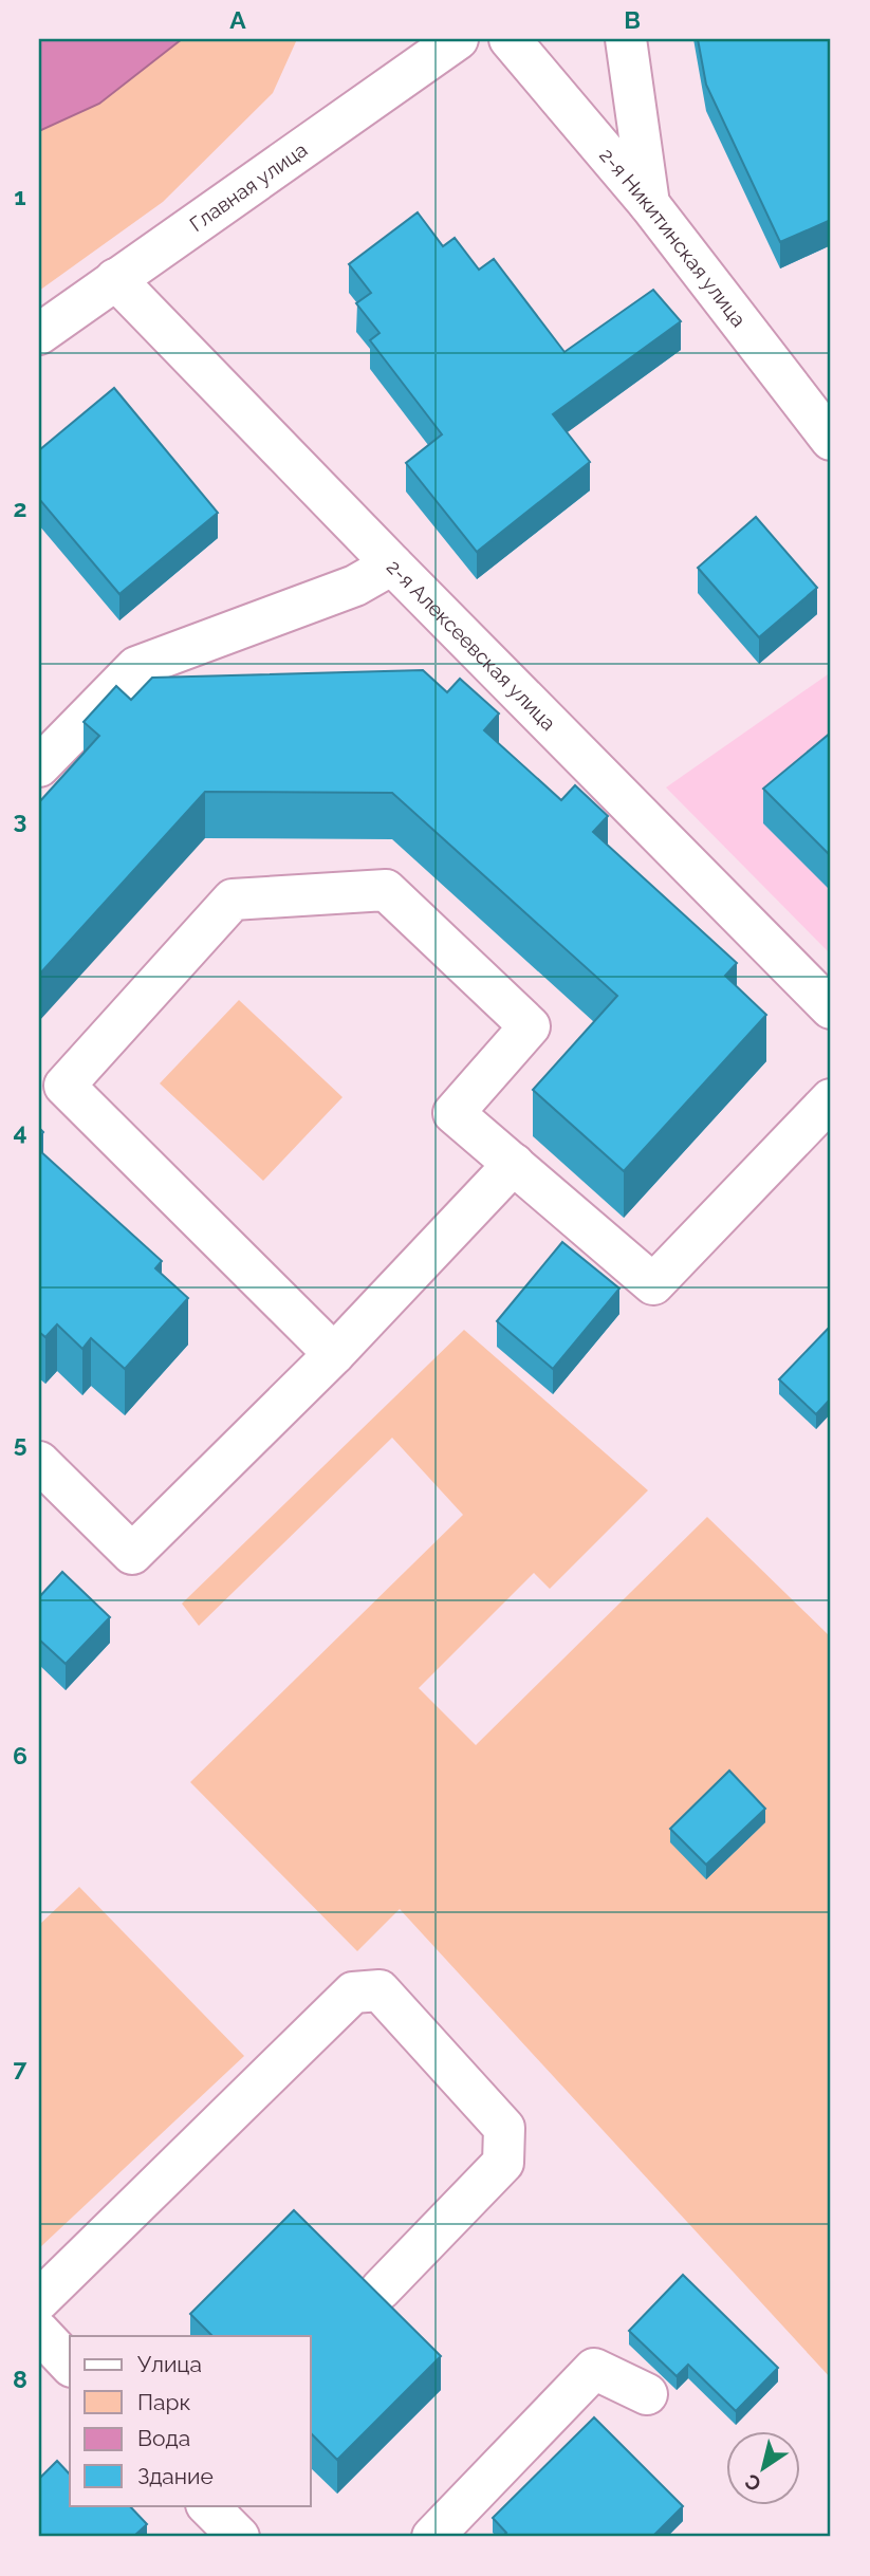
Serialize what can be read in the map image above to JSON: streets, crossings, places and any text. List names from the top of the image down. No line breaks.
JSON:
{"streets":{"street":["Главная улица","2-я Никитинская улица","2-я Алексеевская улица"]},"crossings":[["Главная улица","2-я Алексеевская улица"]],"legend":["Улица","Парк","Вода","Здание"],"north":"bottom left","grid":{"columns":["A","B"],"rows":["1","2","3","4","5","6","7","8"]}}
